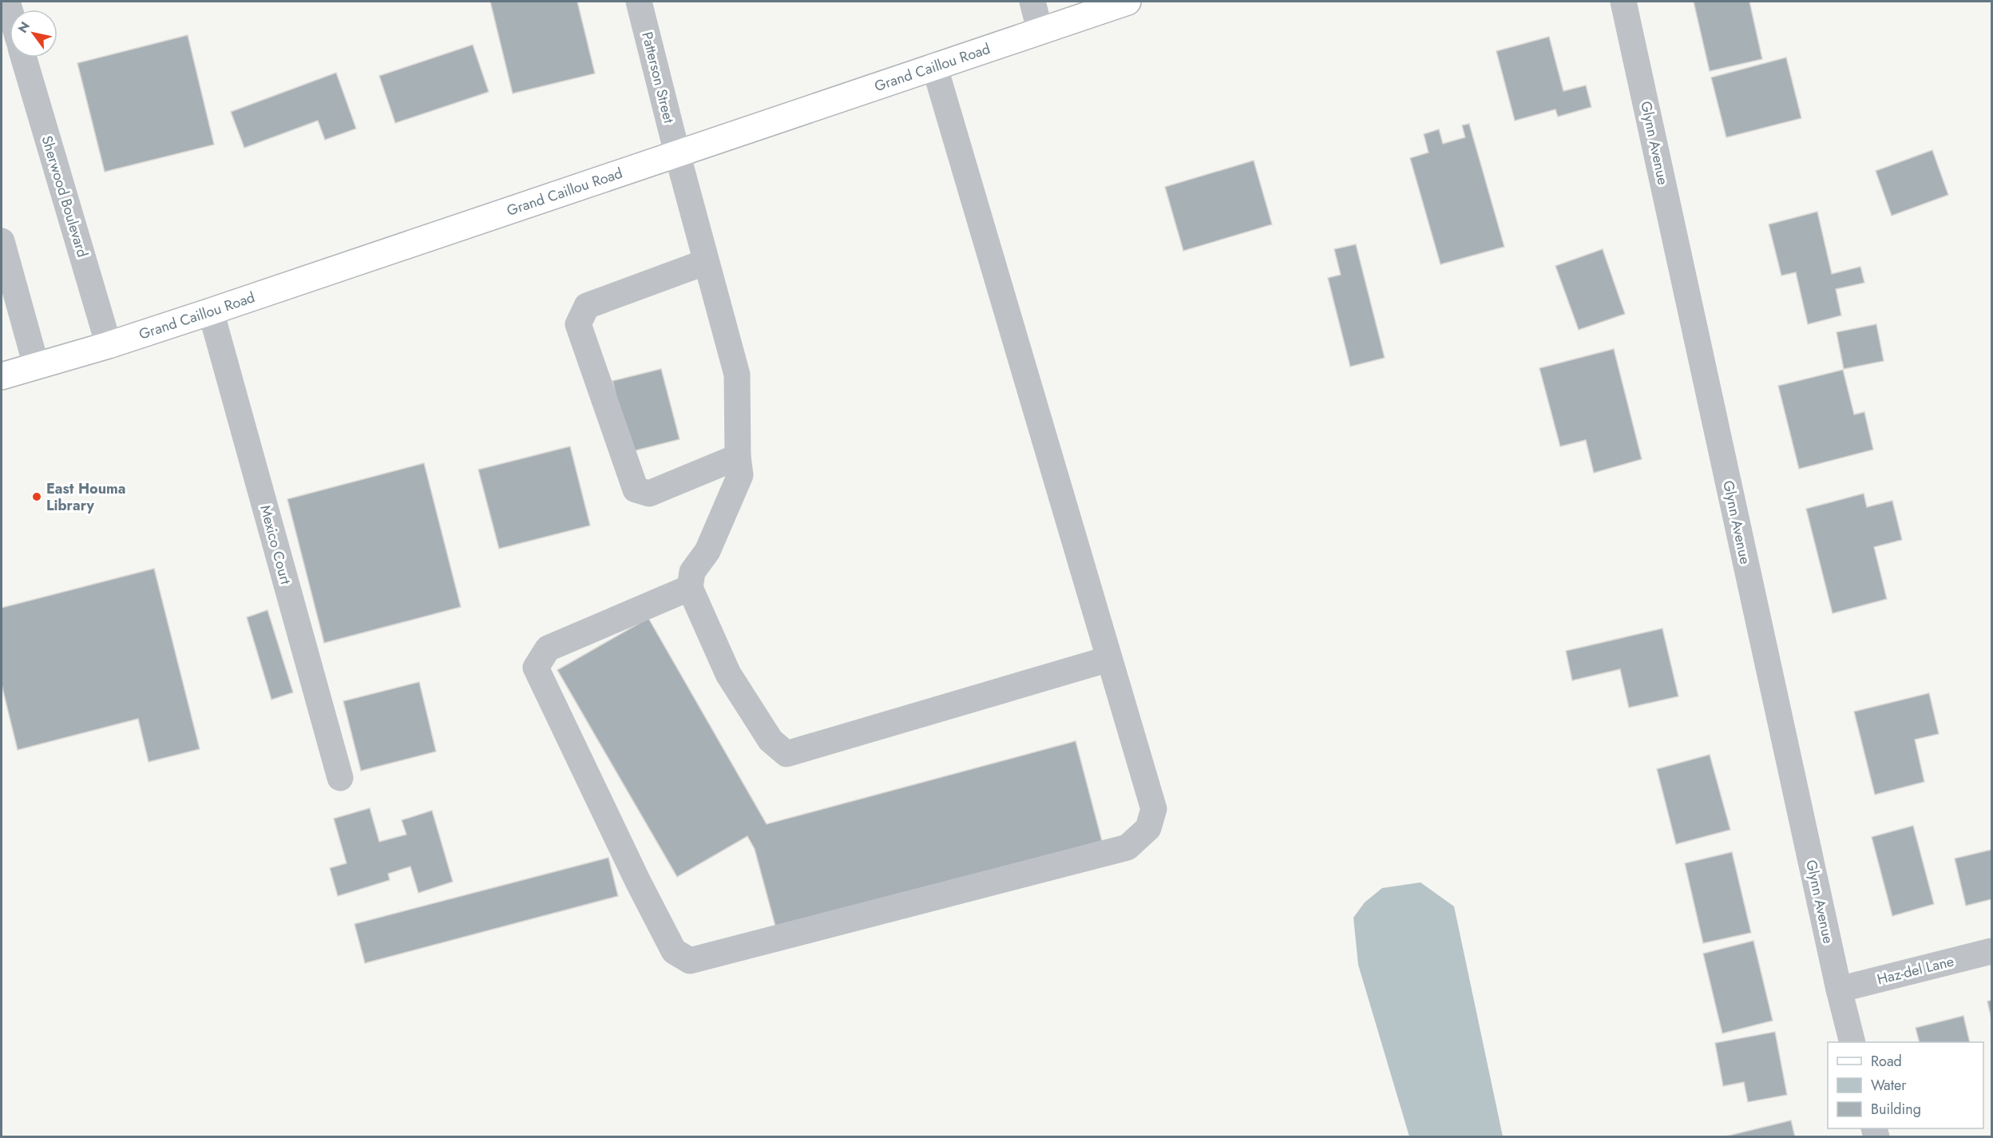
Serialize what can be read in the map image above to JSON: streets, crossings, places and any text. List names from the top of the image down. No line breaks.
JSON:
{"streets":{"main road":["Grand Caillou Road"],"street":["Patterson Street","Glynn Avenue","Sherwood Boulevard","Mexico Court","Haz-del Lane"]},"crossings":[["Grand Caillou Road","Patterson Street"],["Grand Caillou Road","Sherwood Boulevard"],["Grand Caillou Road","Mexico Court"],["Glynn Avenue","Haz-del Lane"]],"places":["East Houma Library"],"legend":["Road","Water","Building"],"north":"top left"}
